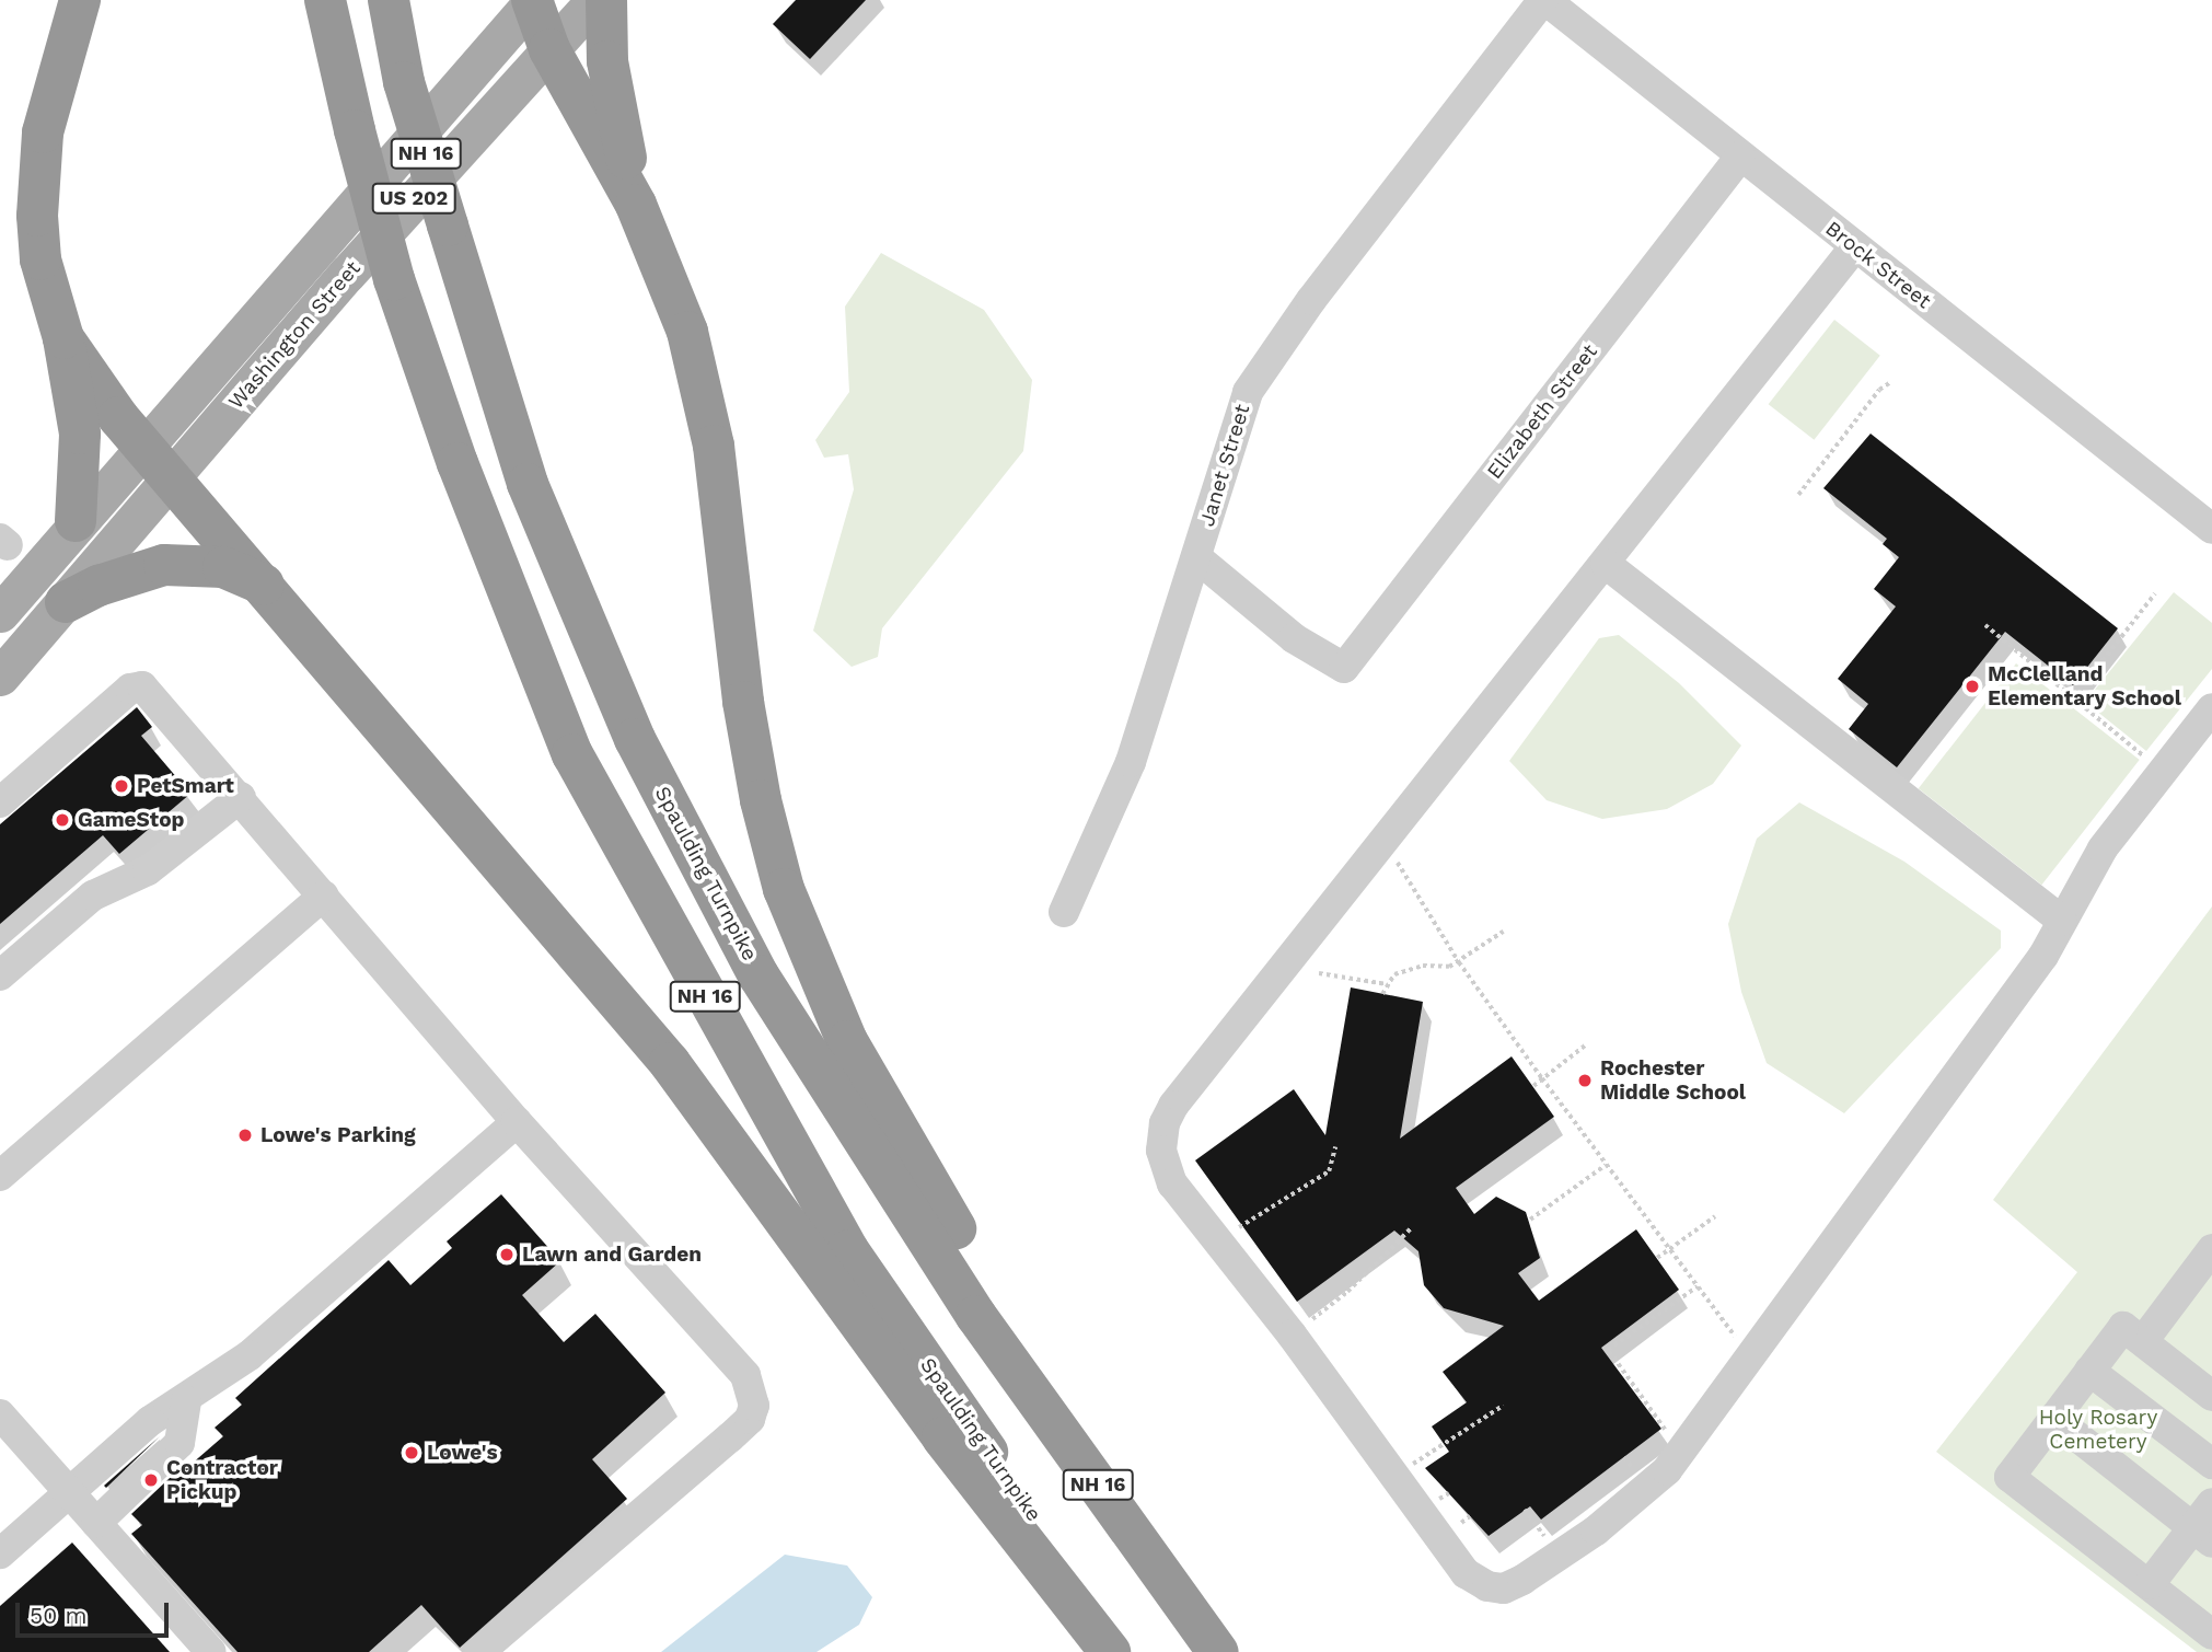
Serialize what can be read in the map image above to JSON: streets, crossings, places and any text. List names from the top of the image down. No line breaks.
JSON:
{"streets":{"highway":["NH 16","Spaulding Turnpike"],"main road":["US 202","Washington Street"],"street":["Brock Street","Elizabeth Street","Janet Street"]},"crossings":[["Brock Street","Elizabeth Street"],["Brock Street","Janet Street"],["Elizabeth Street","Janet Street"]],"parks":["Holy Rosary Cemetery"],"places":["McClelland Elementary School","PetSmart","GameStop","Rochester Middle School","Lowe's Parking","Lawn and Garden","Lowe's","Contractor Pickup"],"scale_bar":"50 m"}
